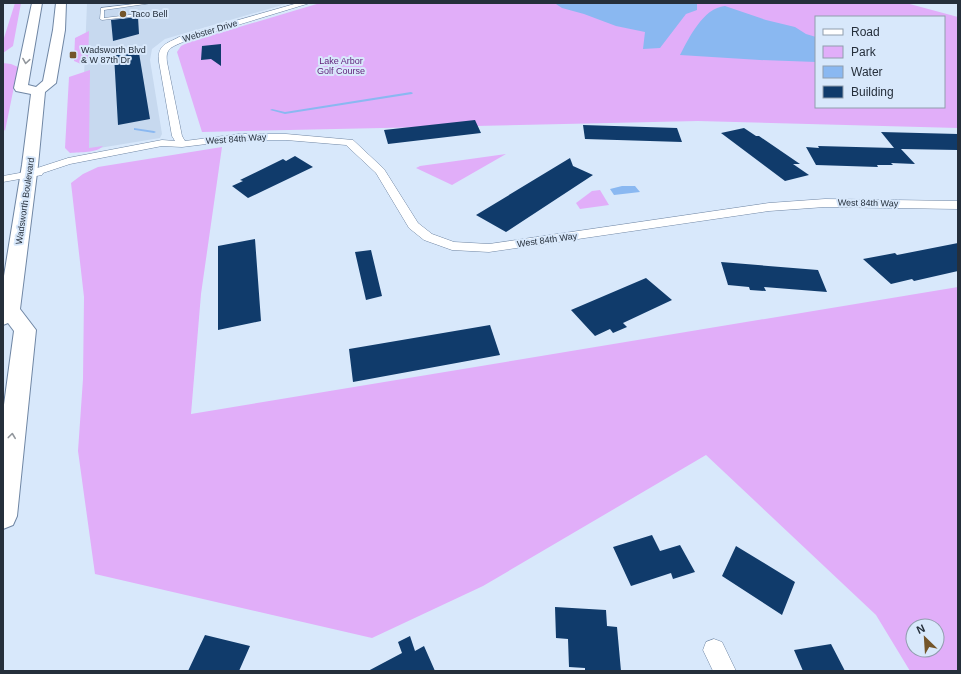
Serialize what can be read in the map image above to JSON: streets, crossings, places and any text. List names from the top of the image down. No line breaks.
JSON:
{"streets":{"main road":["Wadsworth Boulevard"],"street":["Webster Drive","West 84th Way"]},"crossings":[["Webster Drive","West 84th Way"],["West 84th Way","Wadsworth Boulevard"]],"one_way":["Wadsworth Boulevard"],"parks":["Lake Arbor Golf Course"],"places":{"other":["Taco Bell"],"transit":["Wadsworth Blvd & W 87th Dr"]},"legend":["Road","Park","Water","Building"],"north":"top left"}
